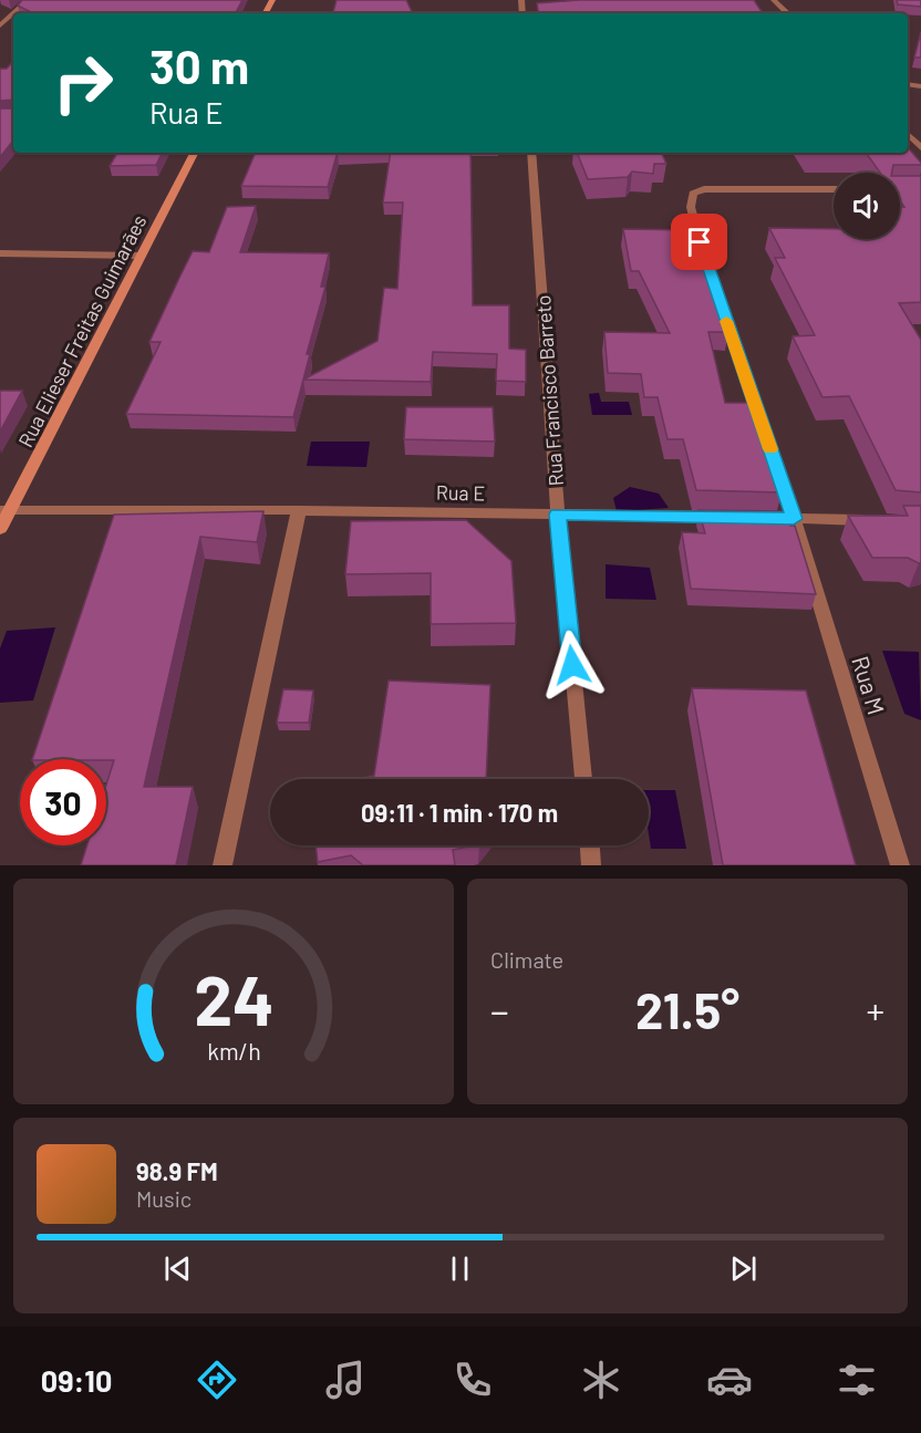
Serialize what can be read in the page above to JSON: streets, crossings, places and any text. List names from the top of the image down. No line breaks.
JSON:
{"streets":{"street":["Rua Elieser Freitas Guimarães","Rua Francisco Barreto","Rua E","Rua M"]},"crossings":[["Rua Elieser Freitas Guimarães","Rua E"],["Rua Francisco Barreto","Rua E"]],"page":{"turn":["30 m","Rua E"],"limit":"30","trip":"09:11 · 1 min · 170 m","tile":"Climate","heat":["−","21.5°","+"],"song":["98.9 FM","Music"],"tabs":"09:10","gauge":["24","km/h"]}}
